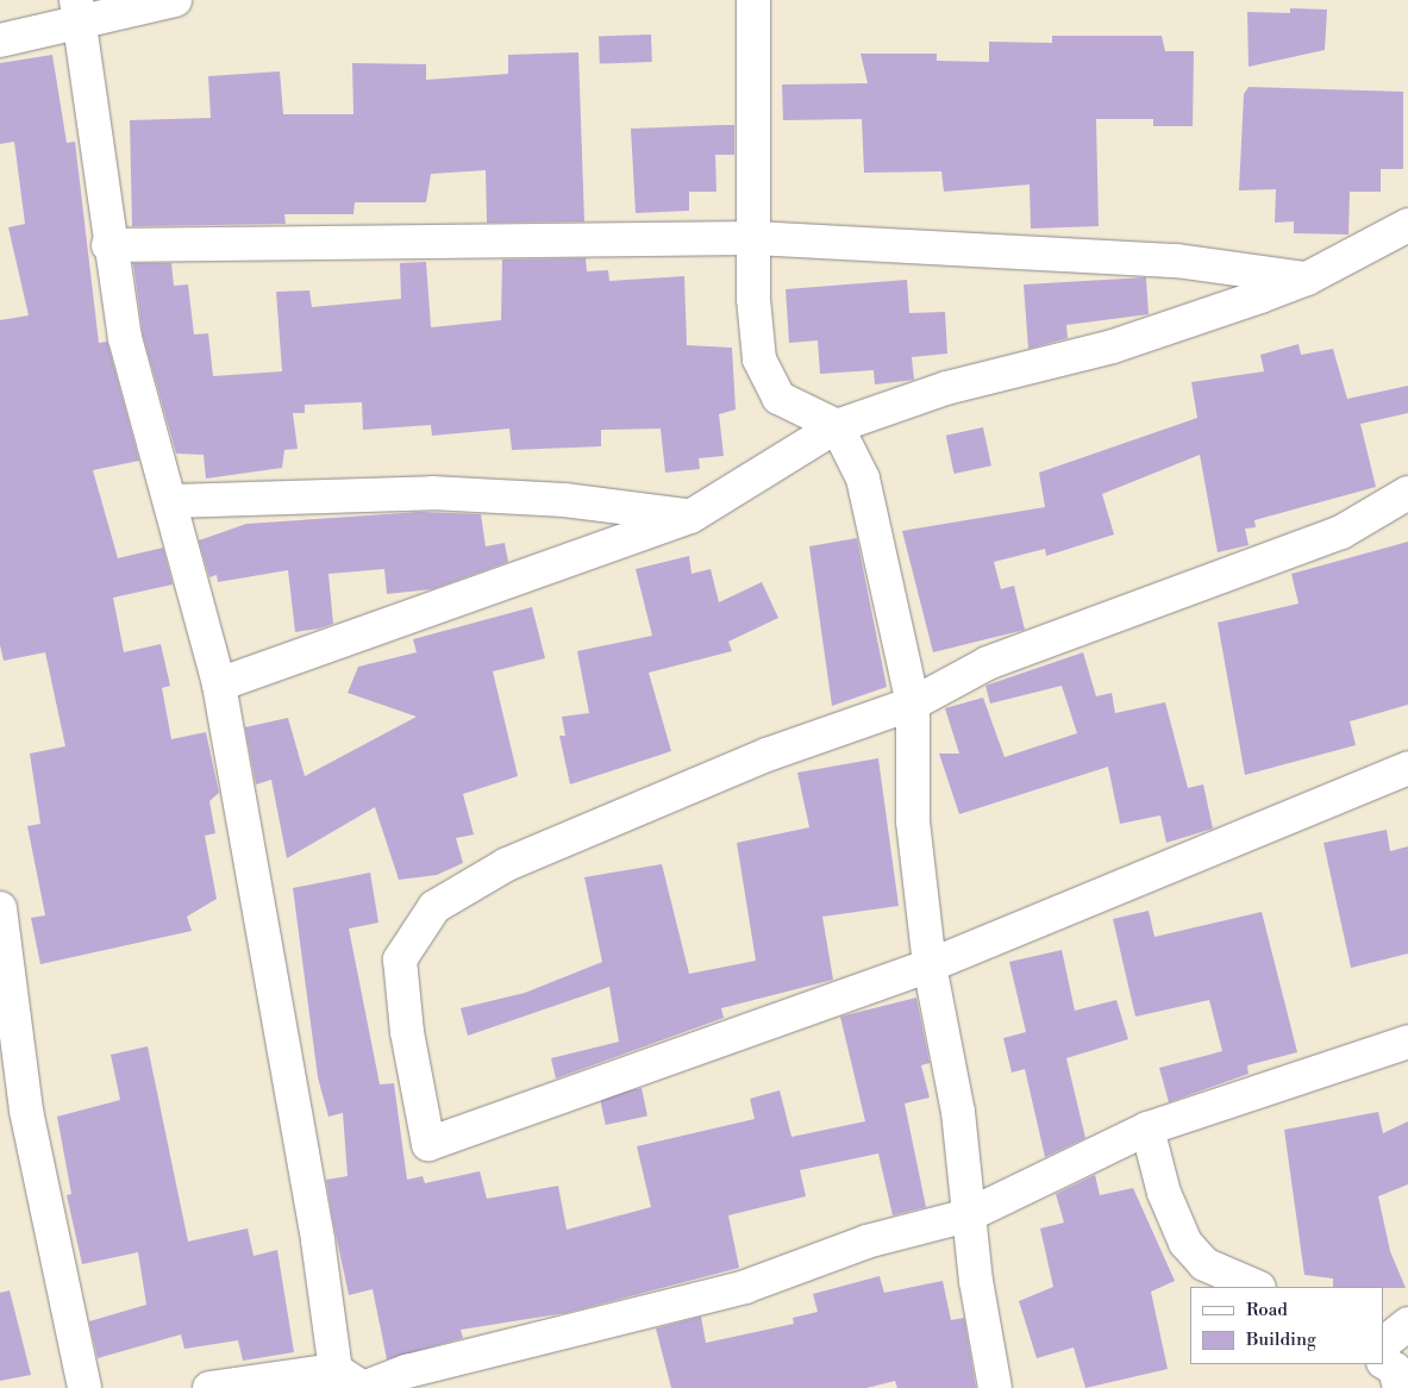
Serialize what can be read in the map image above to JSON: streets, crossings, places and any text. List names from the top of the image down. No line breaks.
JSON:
{"legend":["Road","Building"]}
